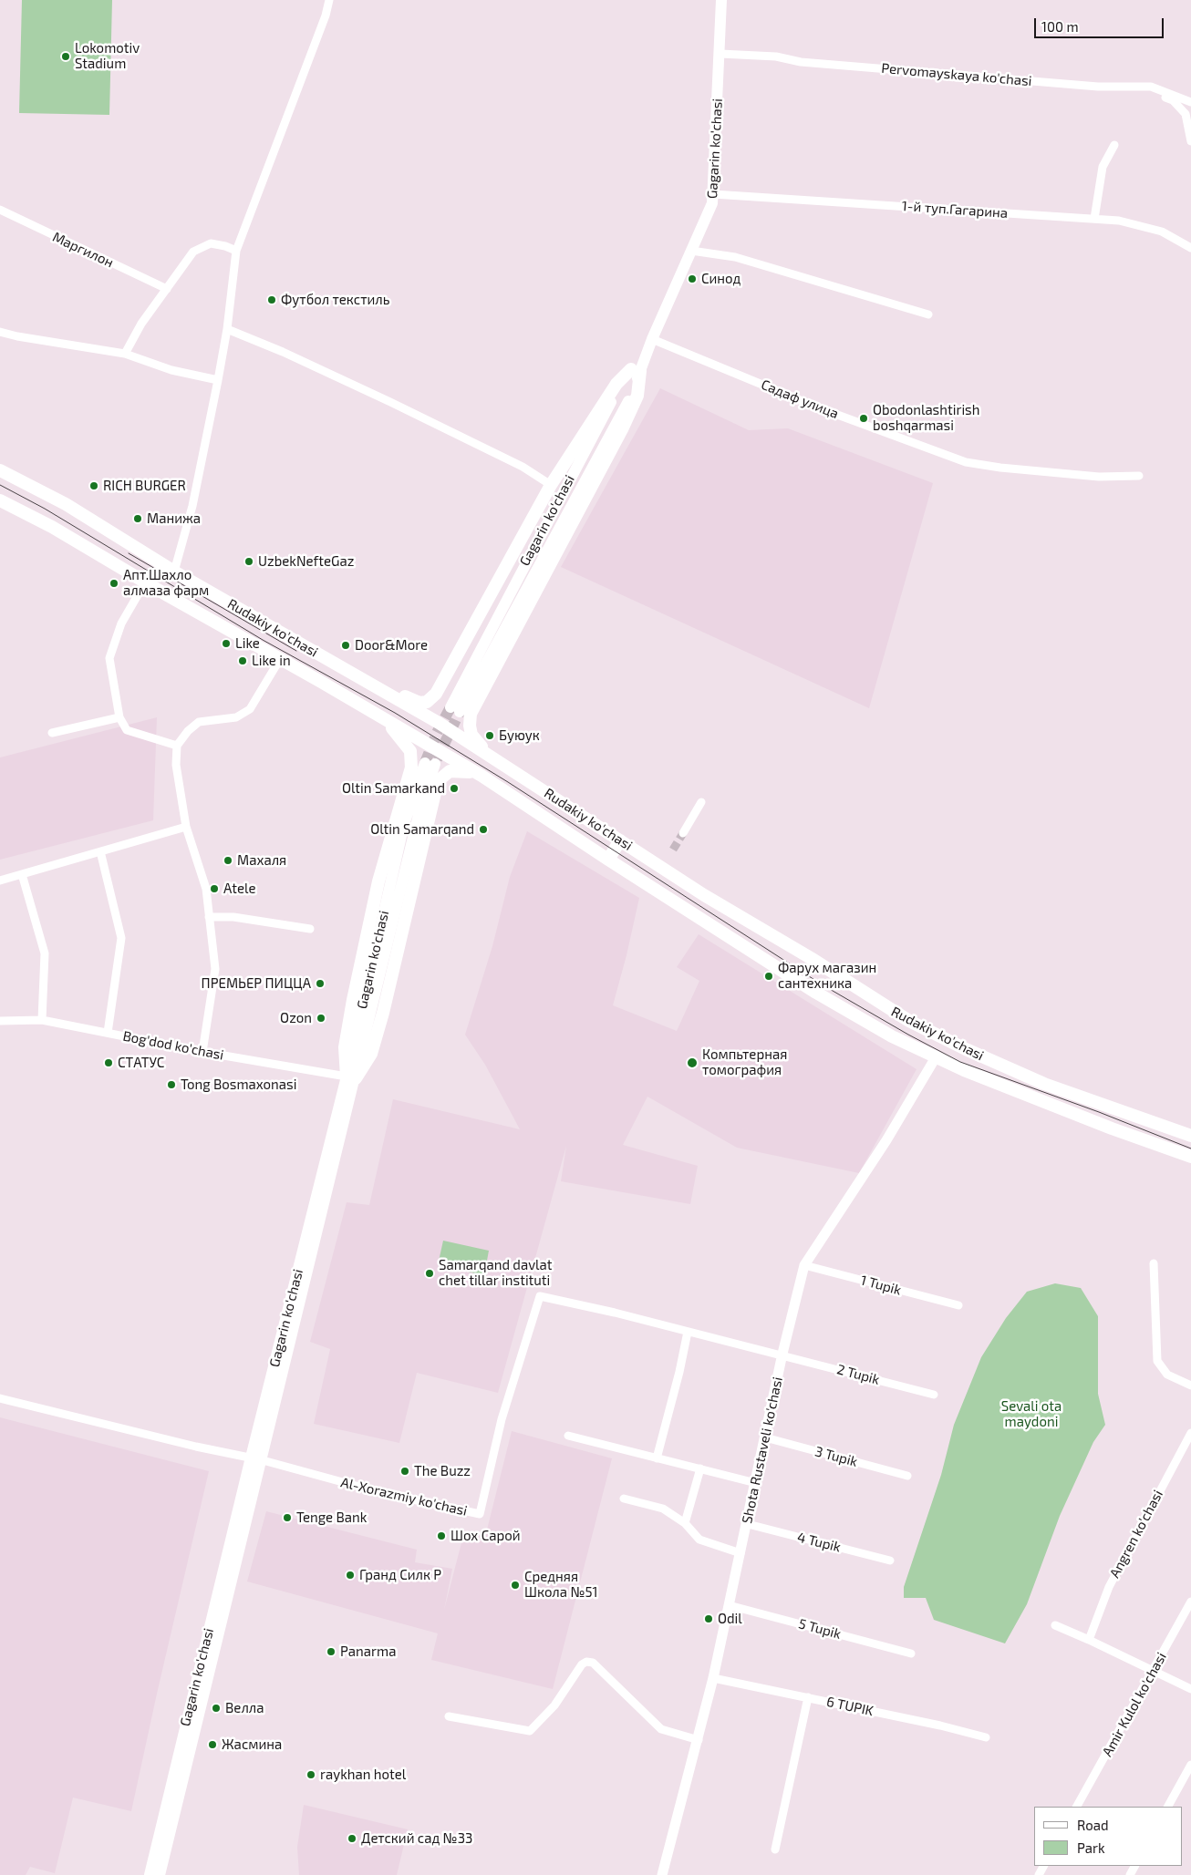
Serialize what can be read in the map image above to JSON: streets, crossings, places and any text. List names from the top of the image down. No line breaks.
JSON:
{"streets":{"main road":["Gagarin ko'chasi","Rudakiy ko'chasi"],"street":["Pervomayskaya ko'chasi","1-й туп.Гагарина","Маргилон","Садаф улица","Bog'dod ko'chasi","1 Tupik","2 Tupik","Shota Rustaveli ko'chasi","3 Tupik","Al-Xorazmiy ko'chasi","Angren ko'chasi","4 Tupik","5 Tupik","Amir Kulol ko'chasi","6 TUPIK"]},"crossings":[["Pervomayskaya ko'chasi","Gagarin ko'chasi"],["Gagarin ko'chasi","1-й туп.Гагарина"],["Gagarin ko'chasi","Садаф улица"],["Gagarin ko'chasi","Bog'dod ko'chasi"],["Gagarin ko'chasi","Al-Xorazmiy ko'chasi"],["Rudakiy ko'chasi","Shota Rustaveli ko'chasi"],["1 Tupik","Shota Rustaveli ko'chasi"],["2 Tupik","Shota Rustaveli ko'chasi"],["2 Tupik","Al-Xorazmiy ko'chasi"],["Shota Rustaveli ko'chasi","3 Tupik"],["Shota Rustaveli ko'chasi","Al-Xorazmiy ko'chasi"],["Shota Rustaveli ko'chasi","4 Tupik"],["Shota Rustaveli ko'chasi","5 Tupik"],["Shota Rustaveli ko'chasi","6 TUPIK"]],"parks":["Sevali ota maydoni"],"places":["Lokomotiv Stadium","Синод","Футбол текстиль","Obodonlashtirish boshqarmasi","RICH BURGER","Манижа","UzbekNefteGaz","Апт.Шахло алмаза фарм","Like","Door&More","Like in","Буюук","Oltin Samarkand","Oltin Samarqand","Махаля","Atele","Фарух магазин сантехника","ПРЕМЬЕР ПИЦЦА","Ozon","СТАТУС","Компьтерная томография","Tong Bosmaxonasi","Samarqand davlat chet tillar instituti","The Buzz","Tenge Bank","Шох Сарой","Гранд Силк Р","Средняя Школа №51","Оdil","Panarma","Велла","Жасмина","raykhan hotel","Детский сад №33"],"legend":["Road","Park"],"scale_bar":"100 m"}
